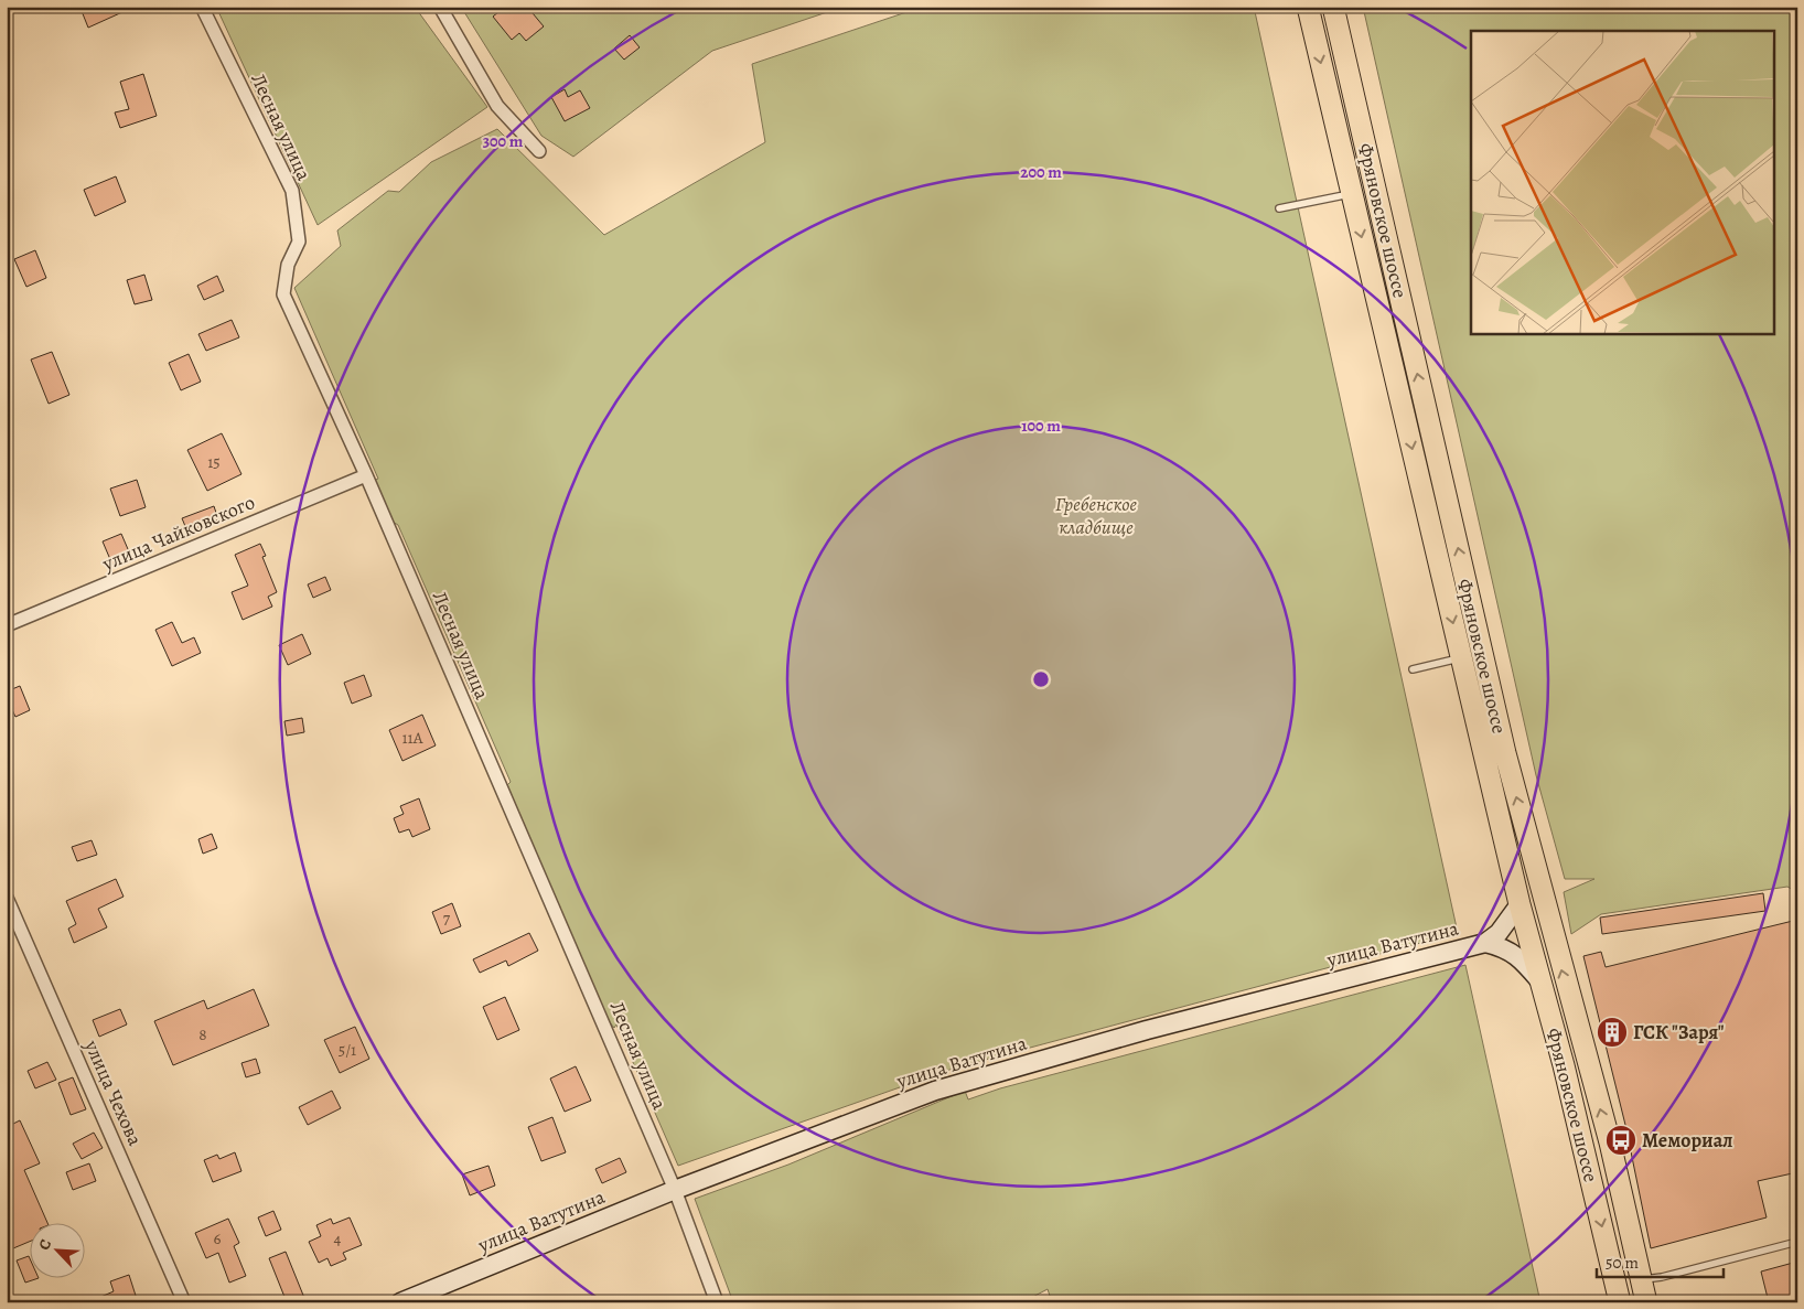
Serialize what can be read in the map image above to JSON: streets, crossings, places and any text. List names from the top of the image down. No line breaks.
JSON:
{"streets":{"main road":["Фряновское шоссе"],"street":["Лесная улица","улица Чайковского","улица Ватутина","улица Чехова"]},"crossings":[["Лесная улица","улица Чайковского"],["Лесная улица","улица Ватутина"],["Фряновское шоссе","улица Ватутина"]],"parks":["Гребенское кладбище"],"places":{"building":["ГСК \"Заря\""],"bus stop":["Мемориал"]},"house_numbers":["15","11А","7","8","5/1","6","4"],"scale_bar":"50 m","north":"top left","rings":["300 m","200 m","100 m"]}
